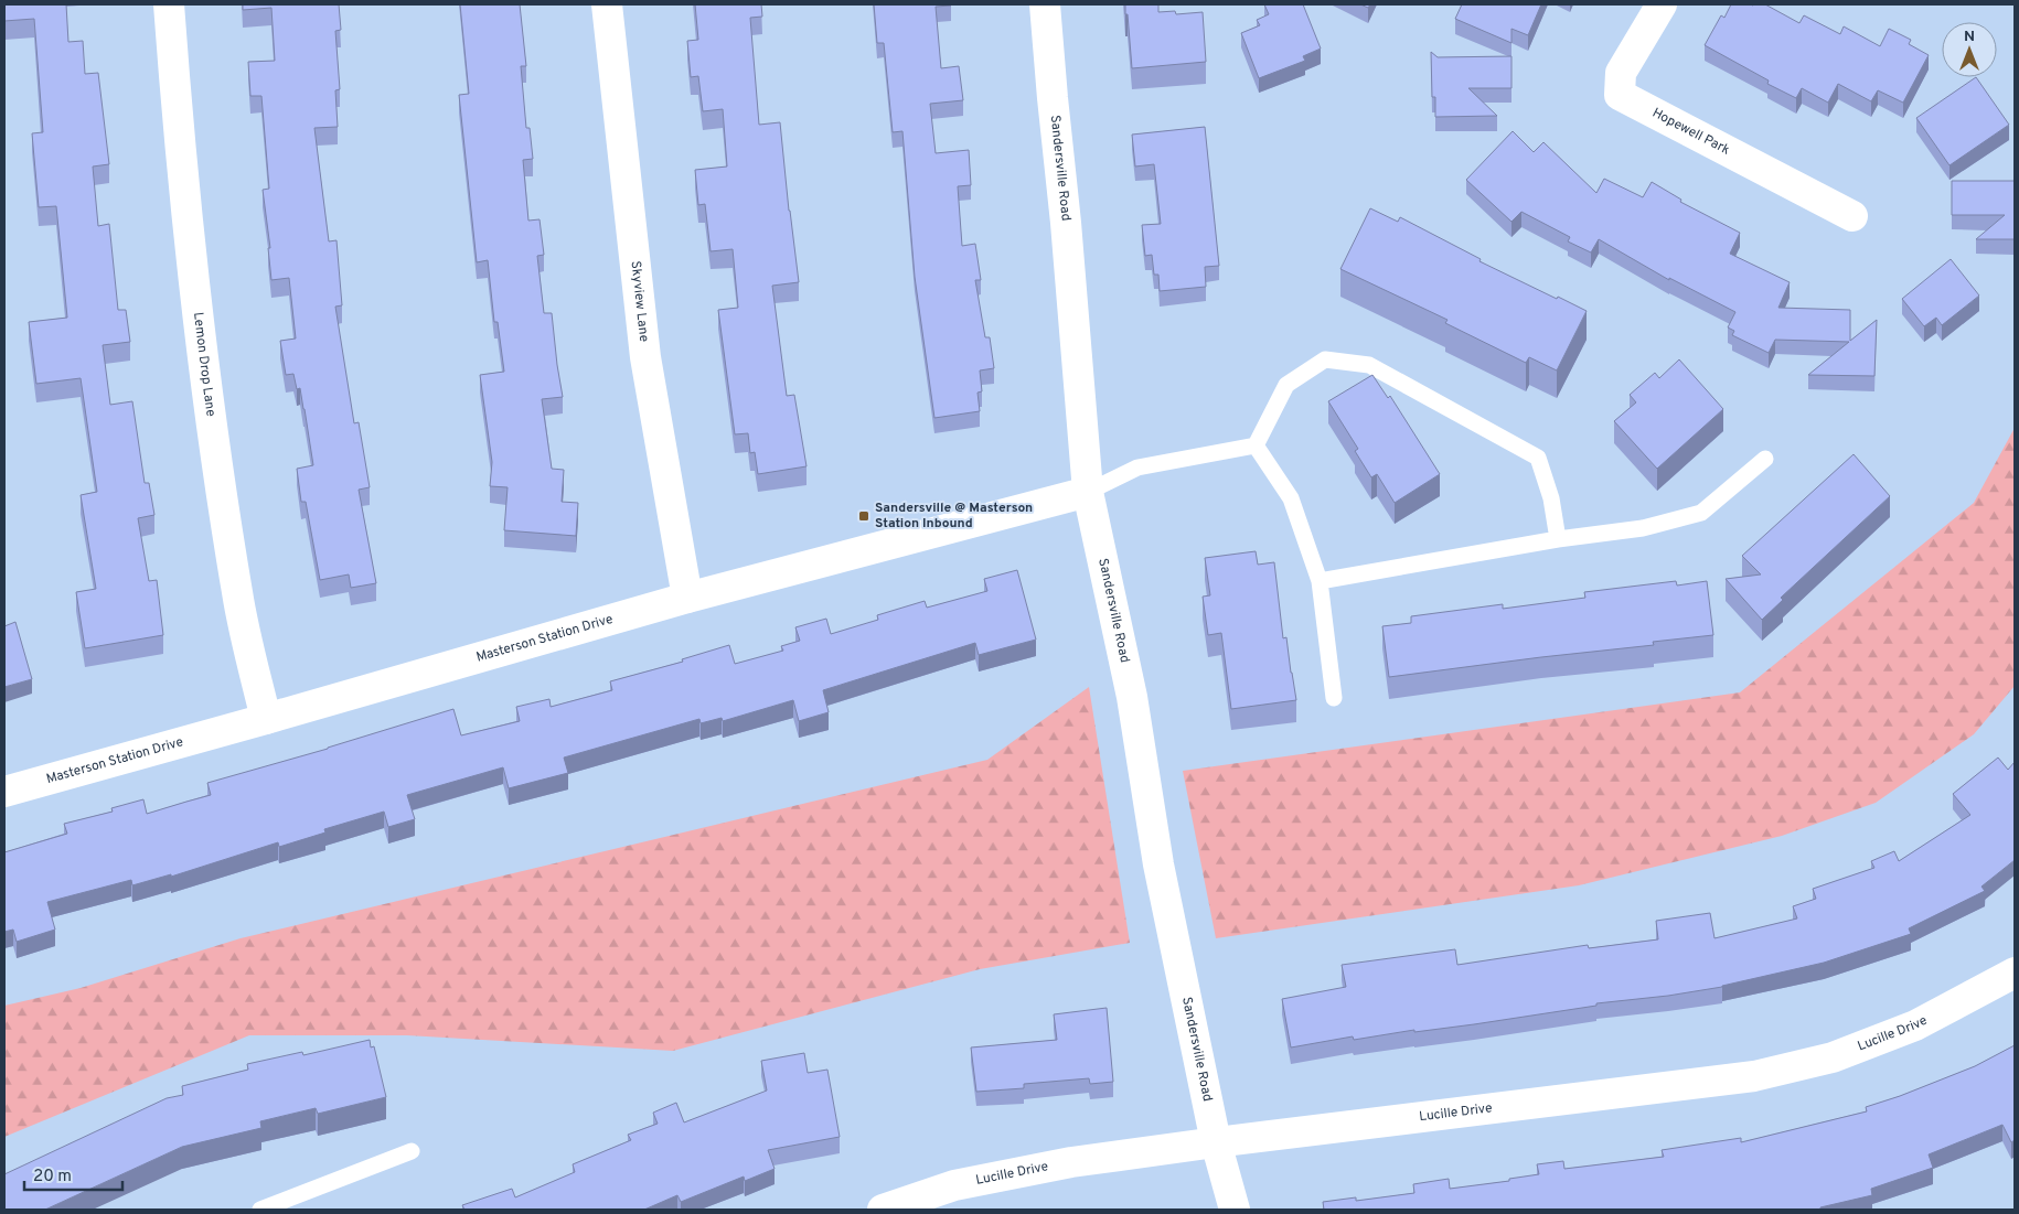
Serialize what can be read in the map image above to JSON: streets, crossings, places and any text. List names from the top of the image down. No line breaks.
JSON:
{"streets":{"street":["Hopewell Park","Sandersville Road","Skyview Lane","Lemon Drop Lane","Masterson Station Drive","Lucille Drive"]},"crossings":[["Sandersville Road","Masterson Station Drive"],["Sandersville Road","Lucille Drive"],["Skyview Lane","Masterson Station Drive"],["Lemon Drop Lane","Masterson Station Drive"]],"places":{"transit":["Sandersville @ Masterson Station Inbound"]},"scale_bar":"20 m","north":"top"}
